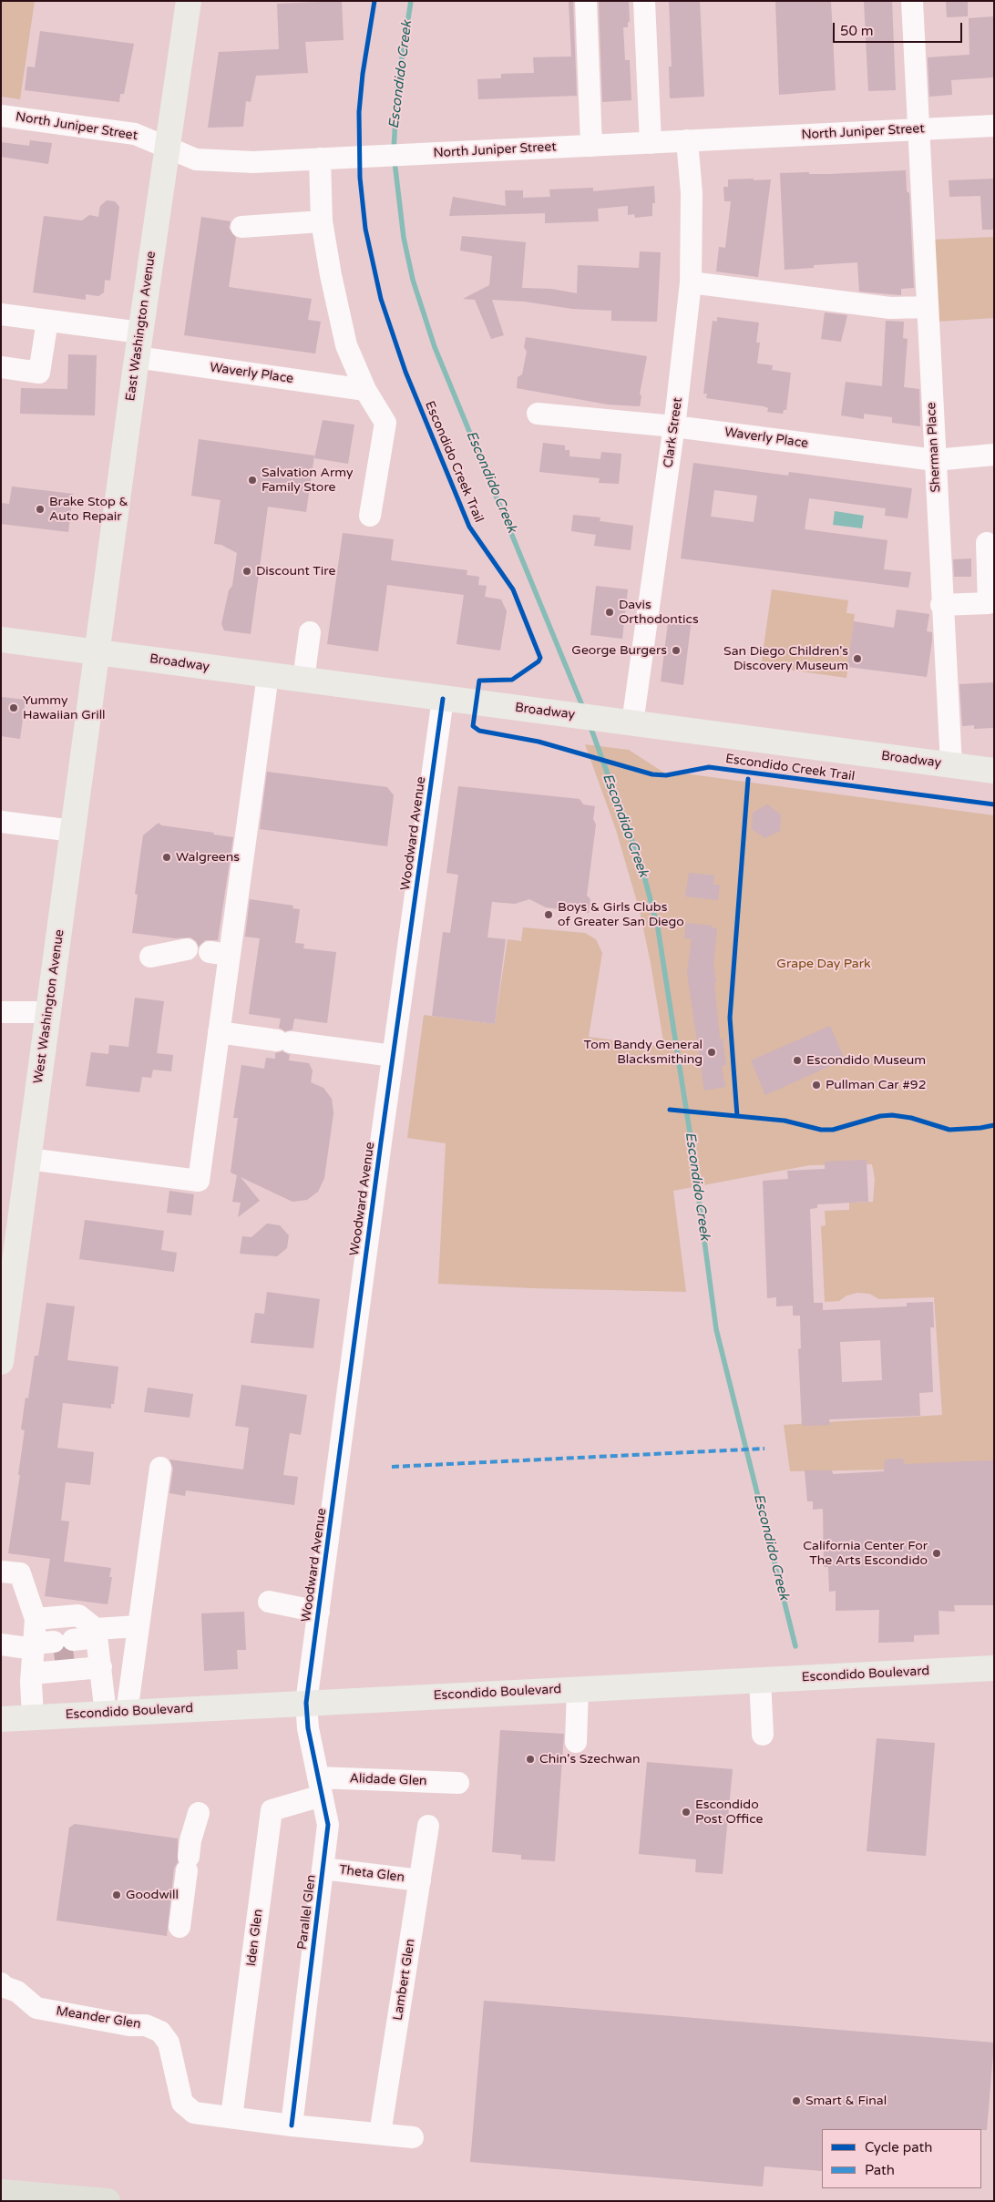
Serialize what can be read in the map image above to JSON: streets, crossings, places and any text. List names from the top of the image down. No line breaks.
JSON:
{"streets":{"main road":["East Washington Avenue","Broadway","West Washington Avenue","Escondido Boulevard"],"street":["North Juniper Street","Waverly Place","Clark Street","Sherman Place","Woodward Avenue","Alidade Glen","Theta Glen","Parallel Glen","Iden Glen","Lambert Glen","Meander Glen"],"cycle path":["Escondido Creek Trail"]},"crossings":[["North Juniper Street","East Washington Avenue"],["North Juniper Street","Clark Street"],["North Juniper Street","Sherman Place"],["East Washington Avenue","Waverly Place"],["East Washington Avenue","Broadway"],["East Washington Avenue","West Washington Avenue"],["Waverly Place","Clark Street"],["Waverly Place","Sherman Place"],["Clark Street","Broadway"],["Sherman Place","Broadway"],["Broadway","Woodward Avenue"],["Broadway","West Washington Avenue"],["Woodward Avenue","Escondido Boulevard"],["Woodward Avenue","Parallel Glen"],["Escondido Boulevard","Parallel Glen"],["Alidade Glen","Parallel Glen"],["Alidade Glen","Iden Glen"],["Theta Glen","Parallel Glen"],["Theta Glen","Lambert Glen"],["Parallel Glen","Iden Glen"],["Parallel Glen","Meander Glen"],["Iden Glen","Meander Glen"],["Lambert Glen","Meander Glen"]],"water":["Escondido Creek"],"parks":["Grape Day Park"],"places":["Salvation Army Family Store","Brake Stop & Auto Repair","Discount Tire","Davis Orthodontics","George Burgers","San Diego Children's Discovery Museum","Yummy Hawaiian Grill","Walgreens","Boys & Girls Clubs of Greater San Diego","Tom Bandy General Blacksmithing","Escondido Museum","Pullman Car #92","California Center For The Arts Escondido","Chin's Szechwan","Escondido Post Office","Goodwill","Smart & Final"],"legend":["Cycle path","Path"],"scale_bar":"50 m"}
